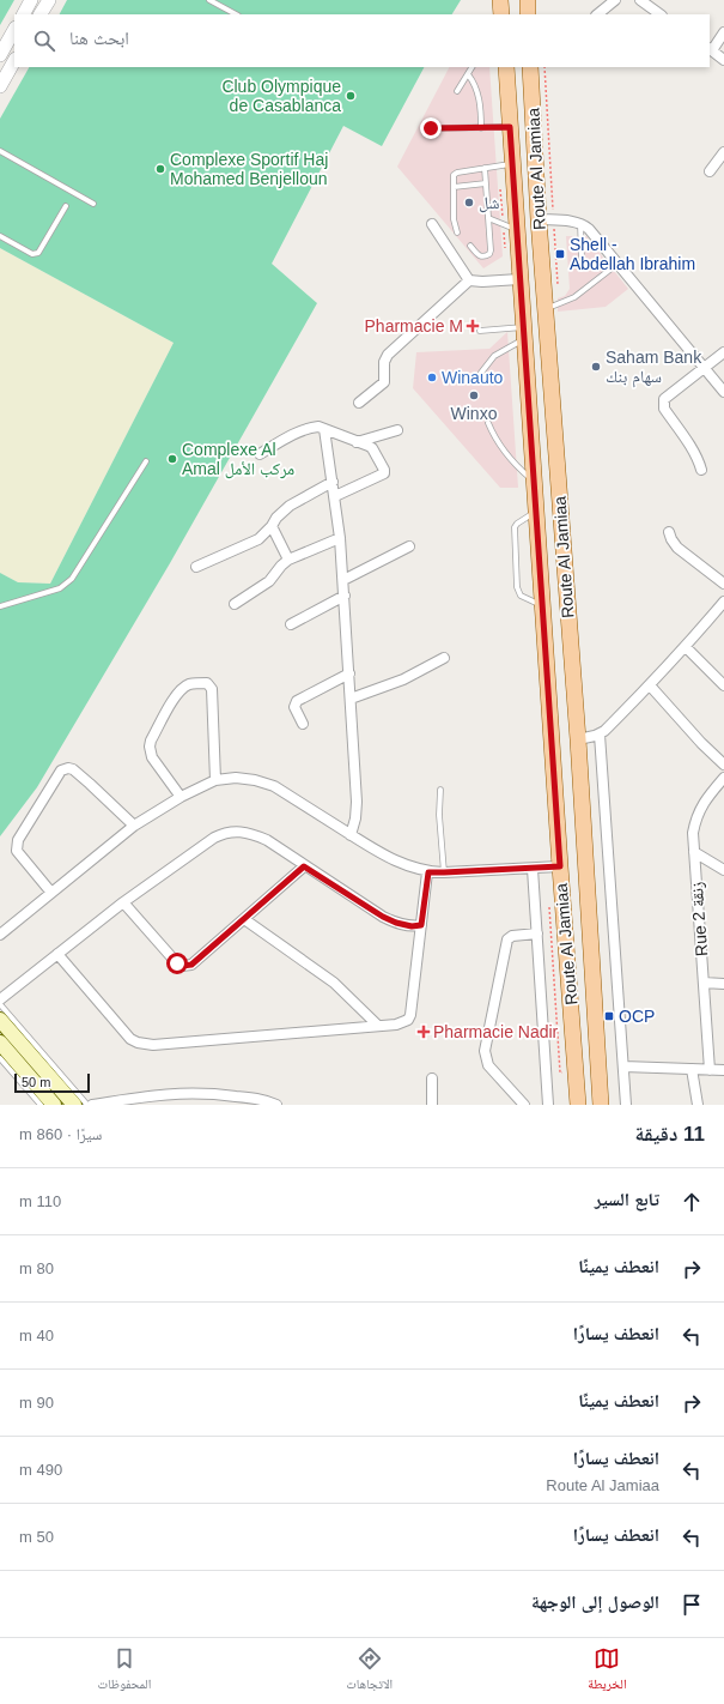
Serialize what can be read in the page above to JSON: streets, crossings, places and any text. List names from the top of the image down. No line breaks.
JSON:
{"streets":{"main road":["Route Al Jamiaa"],"street":["Rue 2 زنقة"]},"places":{"other":["Club Olympique de Casablanca","Complexe Sportif Haj Mohamed Benjelloun","شل","Saham Bank سهام بنك","Winauto","Winxo","Complexe Al Amal مركب الأمل"],"transit":["Shell - Abdellah Ibrahim","OCP"],"health":["Pharmacie M","Pharmacie Nadir"]},"scale_bar":"50 m","page":{"search":"ابحث هنا","scale":"50 m","heading":["11 دقيقة","سيرًا · 860 m"],"list":[["تابع السير","110 m"],["انعطف يمينًا","80 m"],["انعطف يسارًا","40 m"],["انعطف يمينًا","90 m"],["انعطف يسارًا","Route Al Jamiaa","490 m"],["انعطف يسارًا","50 m"],"الوصول إلى الوجهة"],"nav":["الخريطة","الاتجاهات","المحفوظات"]}}
